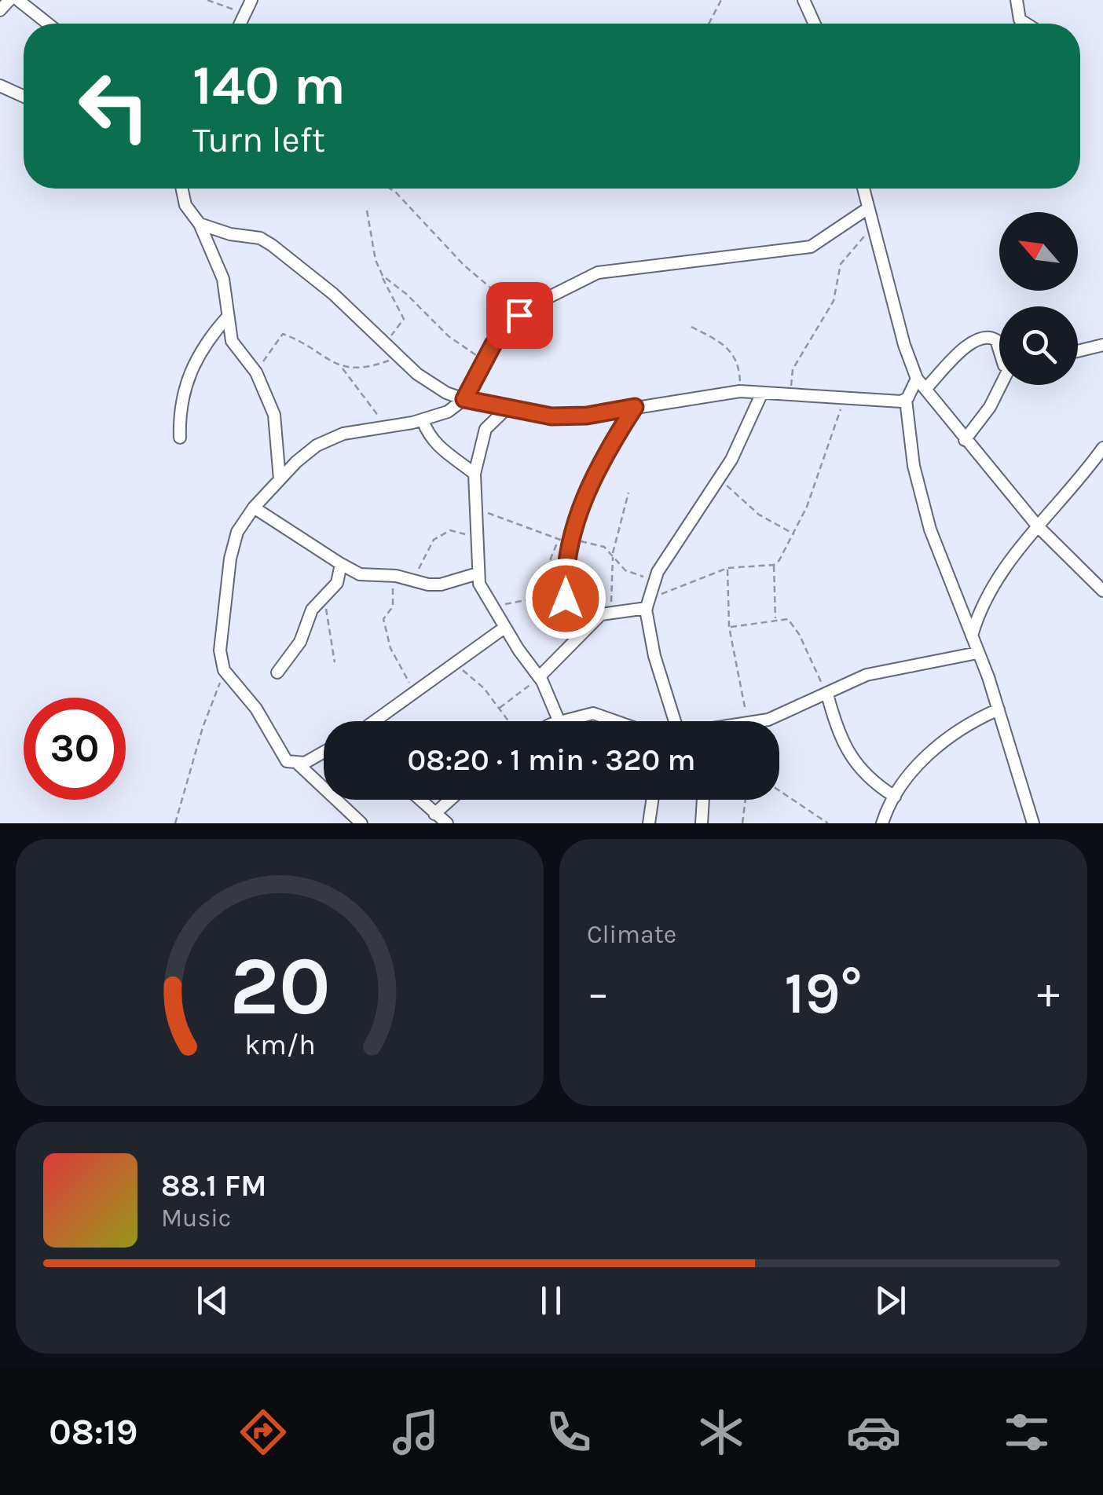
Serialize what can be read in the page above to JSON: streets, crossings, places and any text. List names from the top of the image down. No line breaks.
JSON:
{"north":"top left","page":{"turn":["140 m","Turn left"],"limit":"30","trip":"08:20 · 1 min · 320 m","tile":"Climate","heat":["−","19°","+"],"song":["88.1 FM","Music"],"tabs":"08:19","gauge":["20","km/h"]}}
